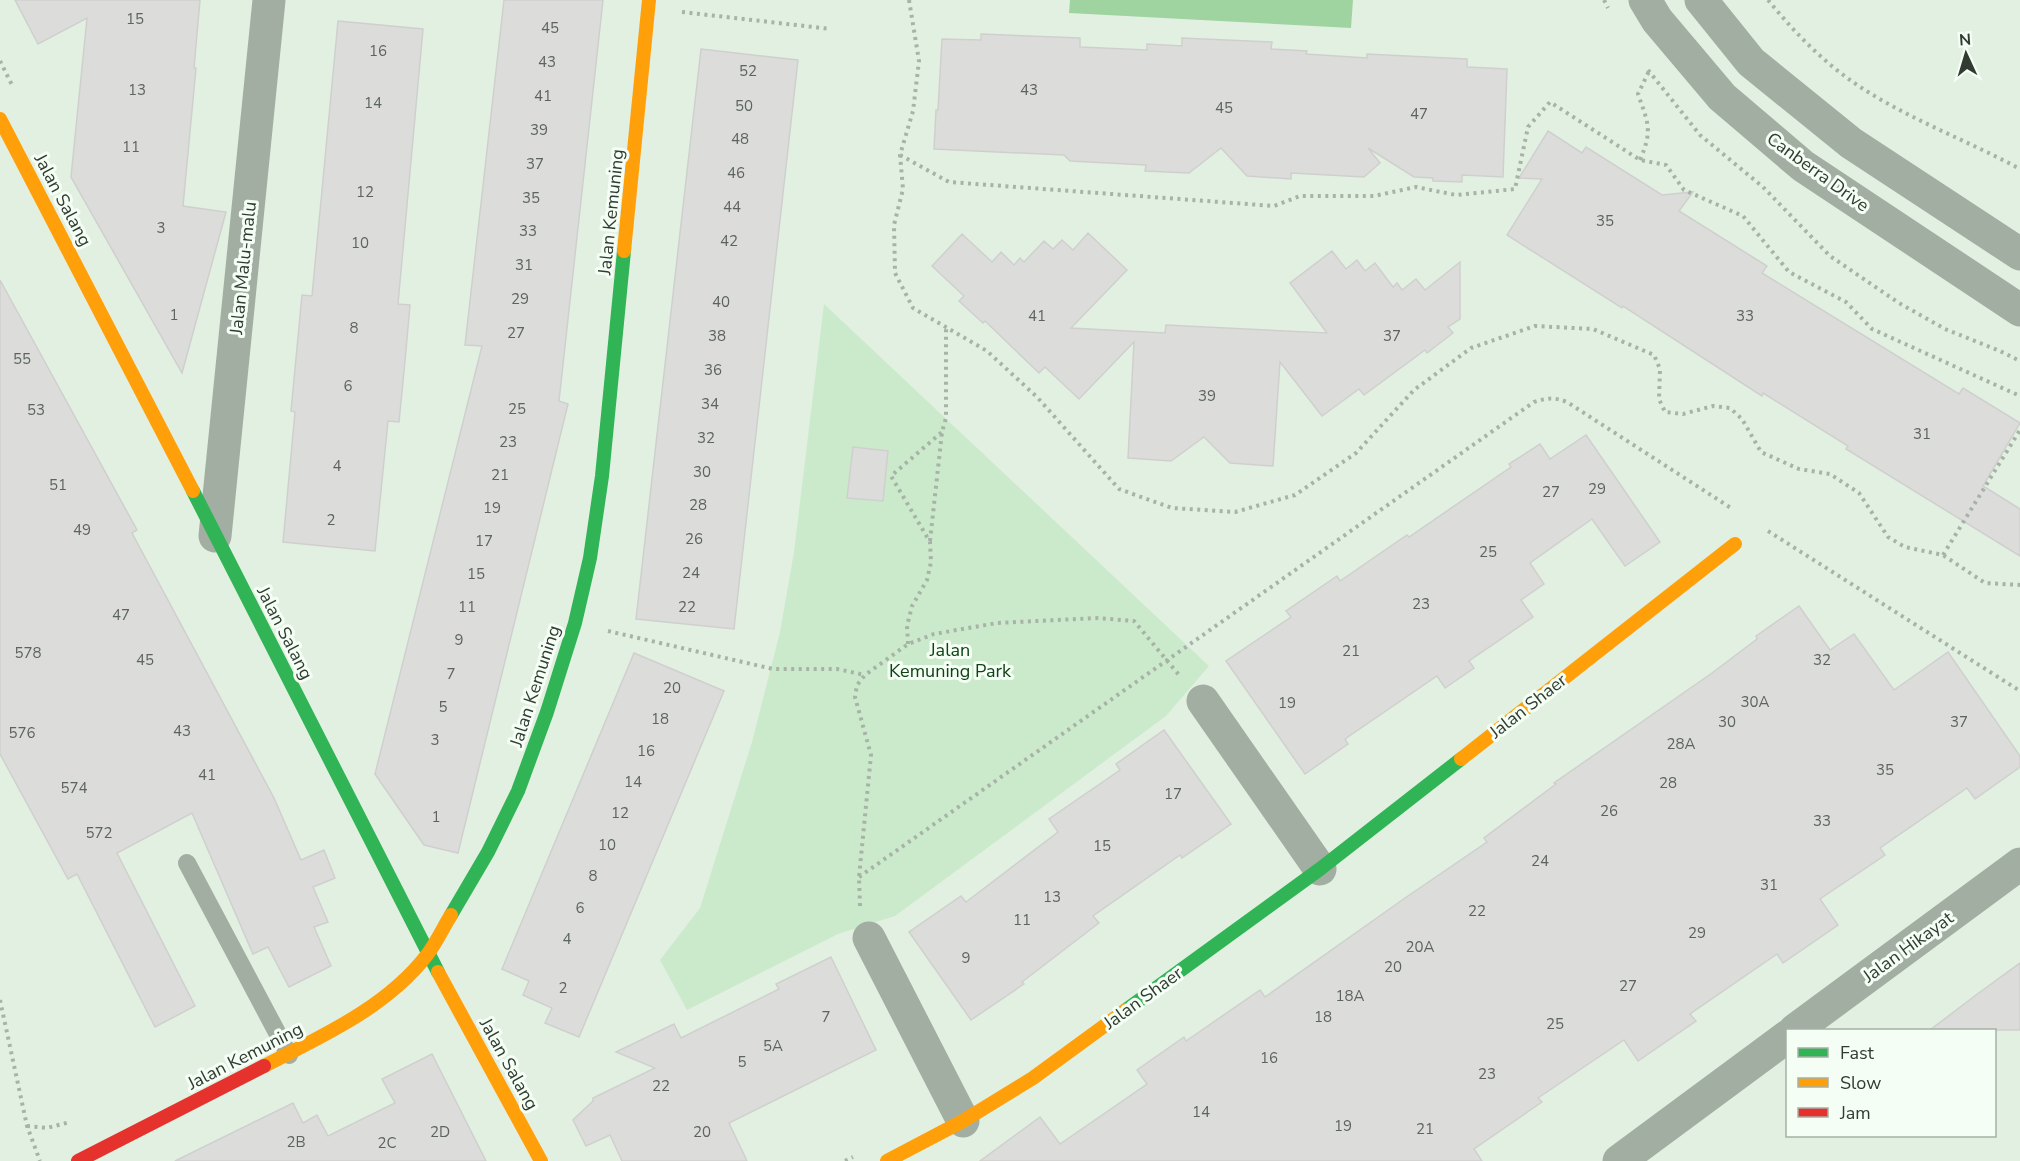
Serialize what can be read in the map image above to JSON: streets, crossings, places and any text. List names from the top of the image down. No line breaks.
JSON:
{"streets":{"street":["Canberra Drive","Jalan Salang","Jalan Kemuning","Jalan Malu-malu","Jalan Shaer","Jalan Hikayat"]},"crossings":[["Jalan Salang","Jalan Kemuning"],["Jalan Salang","Jalan Malu-malu"]],"parks":["Jalan Kemuning Park"],"house_numbers":["15","45","16","43","52","13","43","41","14","50","45","47","39","48","11","37","46","12","35","44","35","3","33","42","10","31","29","40","1","41","33","8","27","38","37","55","36","6","39","34","25","53","31","32","23","4","30","21","51","29","27","28","19","2","49","26","17","25","24","15","23","11","22","47","9","21","578","45","32","7","20","30A","19","5","18","30","37","43","576","3","28A","16","35","41","14","28","574","17","26","12","1","33","572","10","15","24","8","31","13","6","22","11","29","4","20A","9","20","27","2","18A","7","18","25","5A","16","5","23","22","14","19","21","2D","20","2B","2C"],"legend":["Fast","Slow","Jam"],"north":"top"}
